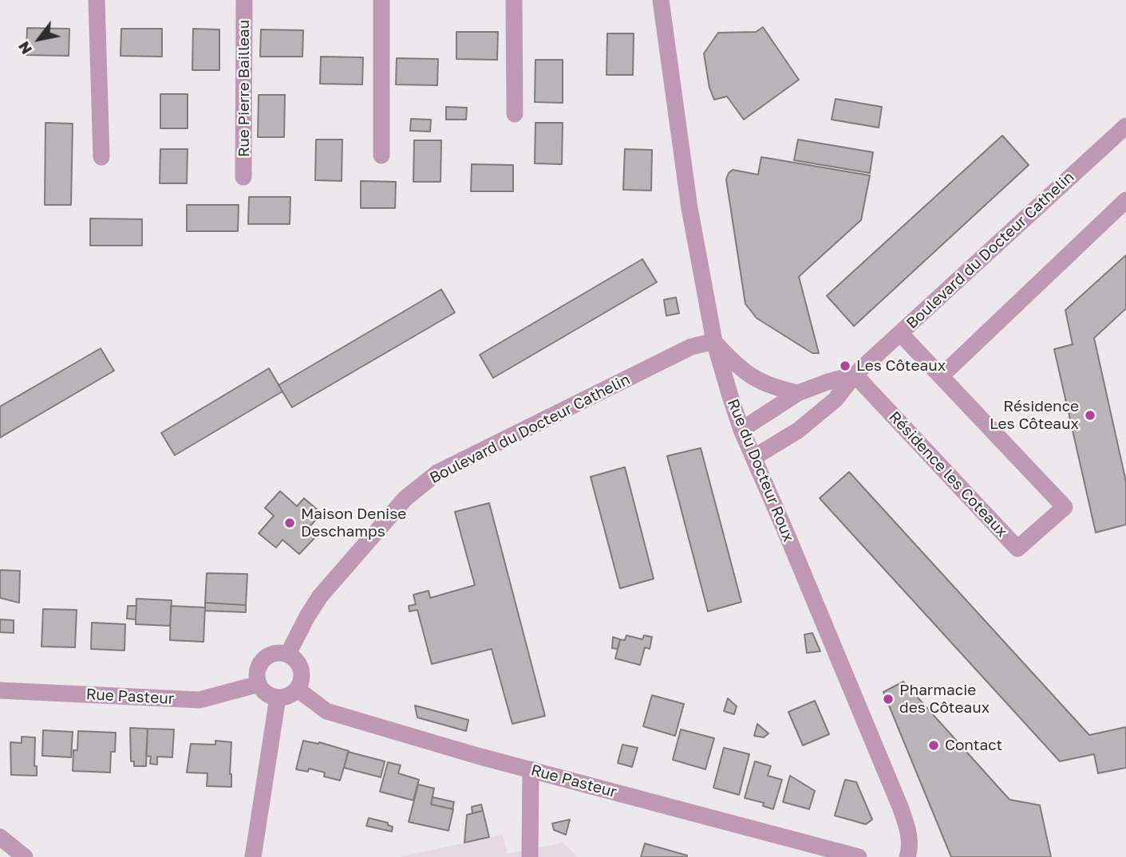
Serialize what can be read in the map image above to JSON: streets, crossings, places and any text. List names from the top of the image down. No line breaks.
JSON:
{"streets":{"street":["Rue Pierre Bailleau","Boulevard du Docteur Cathelin","Rue du Docteur Roux","Résidence les Coteaux","Rue Pasteur"]},"crossings":[["Boulevard du Docteur Cathelin","Rue du Docteur Roux"],["Boulevard du Docteur Cathelin","Résidence les Coteaux"],["Boulevard du Docteur Cathelin","Rue Pasteur"]],"places":["Les Côteaux","Résidence Les Côteaux","Maison Denise Deschamps","Pharmacie des Côteaux","Contact"],"north":"bottom left"}
